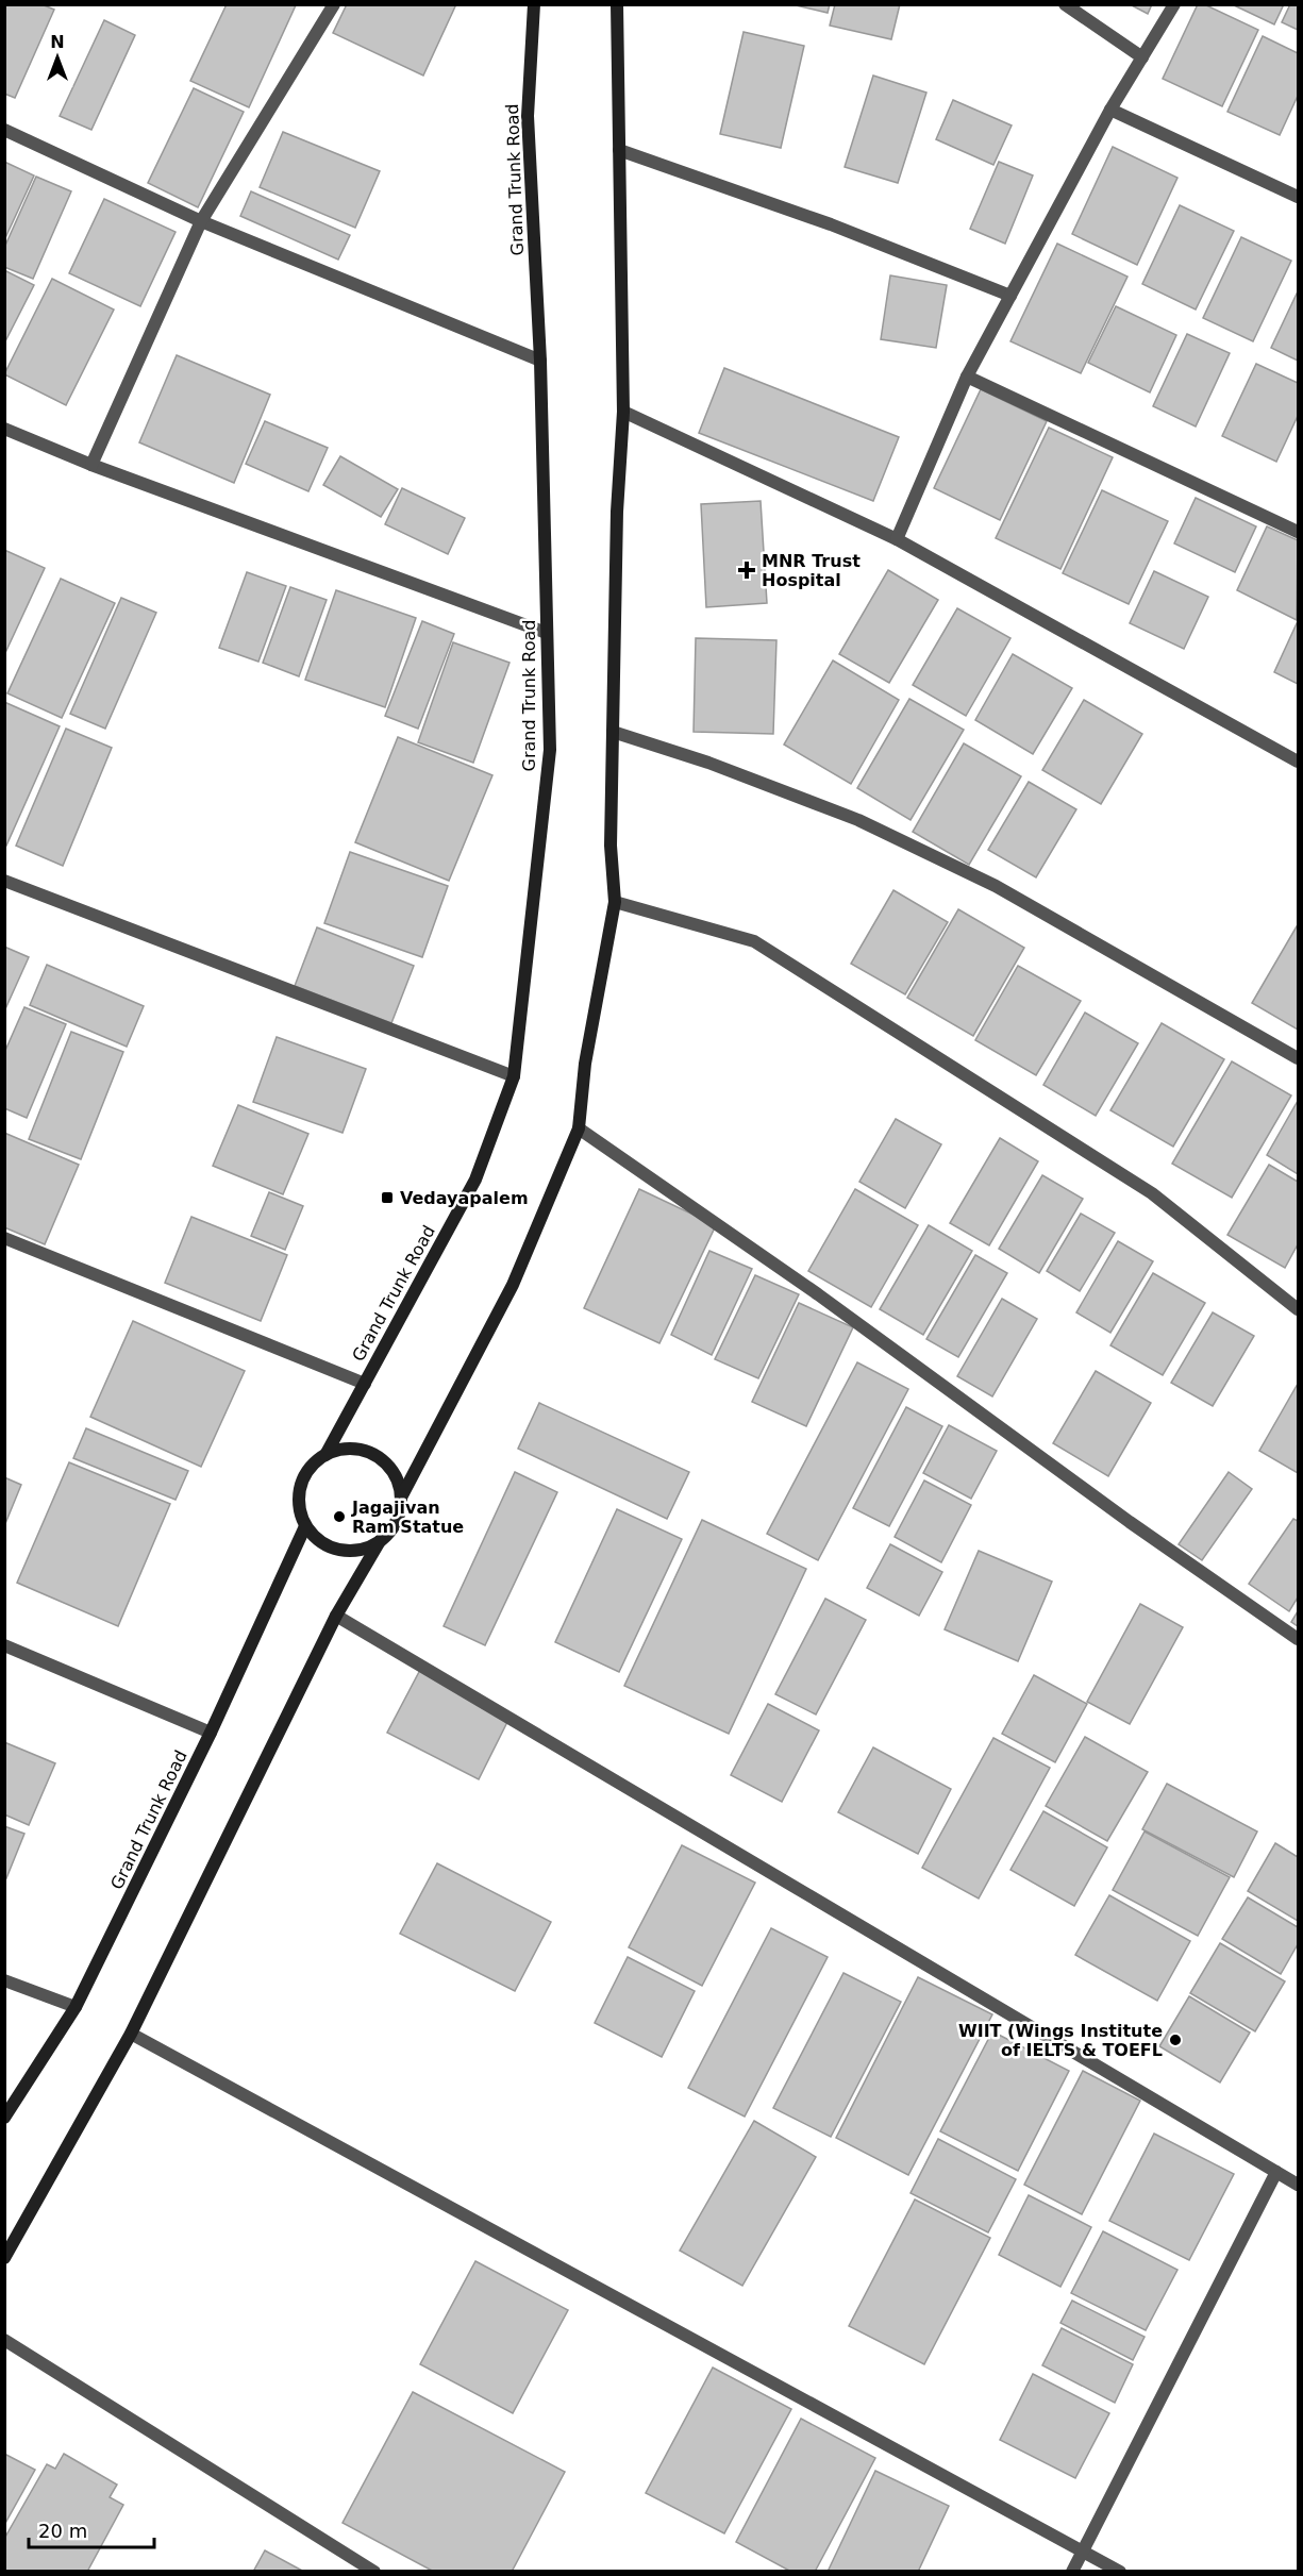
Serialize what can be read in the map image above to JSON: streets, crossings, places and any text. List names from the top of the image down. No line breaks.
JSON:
{"streets":{"main road":["Grand Trunk Road"]},"places":{"health":["MNR Trust Hospital"],"transit":["Vedayapalem"],"other":["Jagajivan Ram Statue","WIIT (Wings Institute of IELTS & TOEFL"]},"scale_bar":"20 m","north":"top"}
